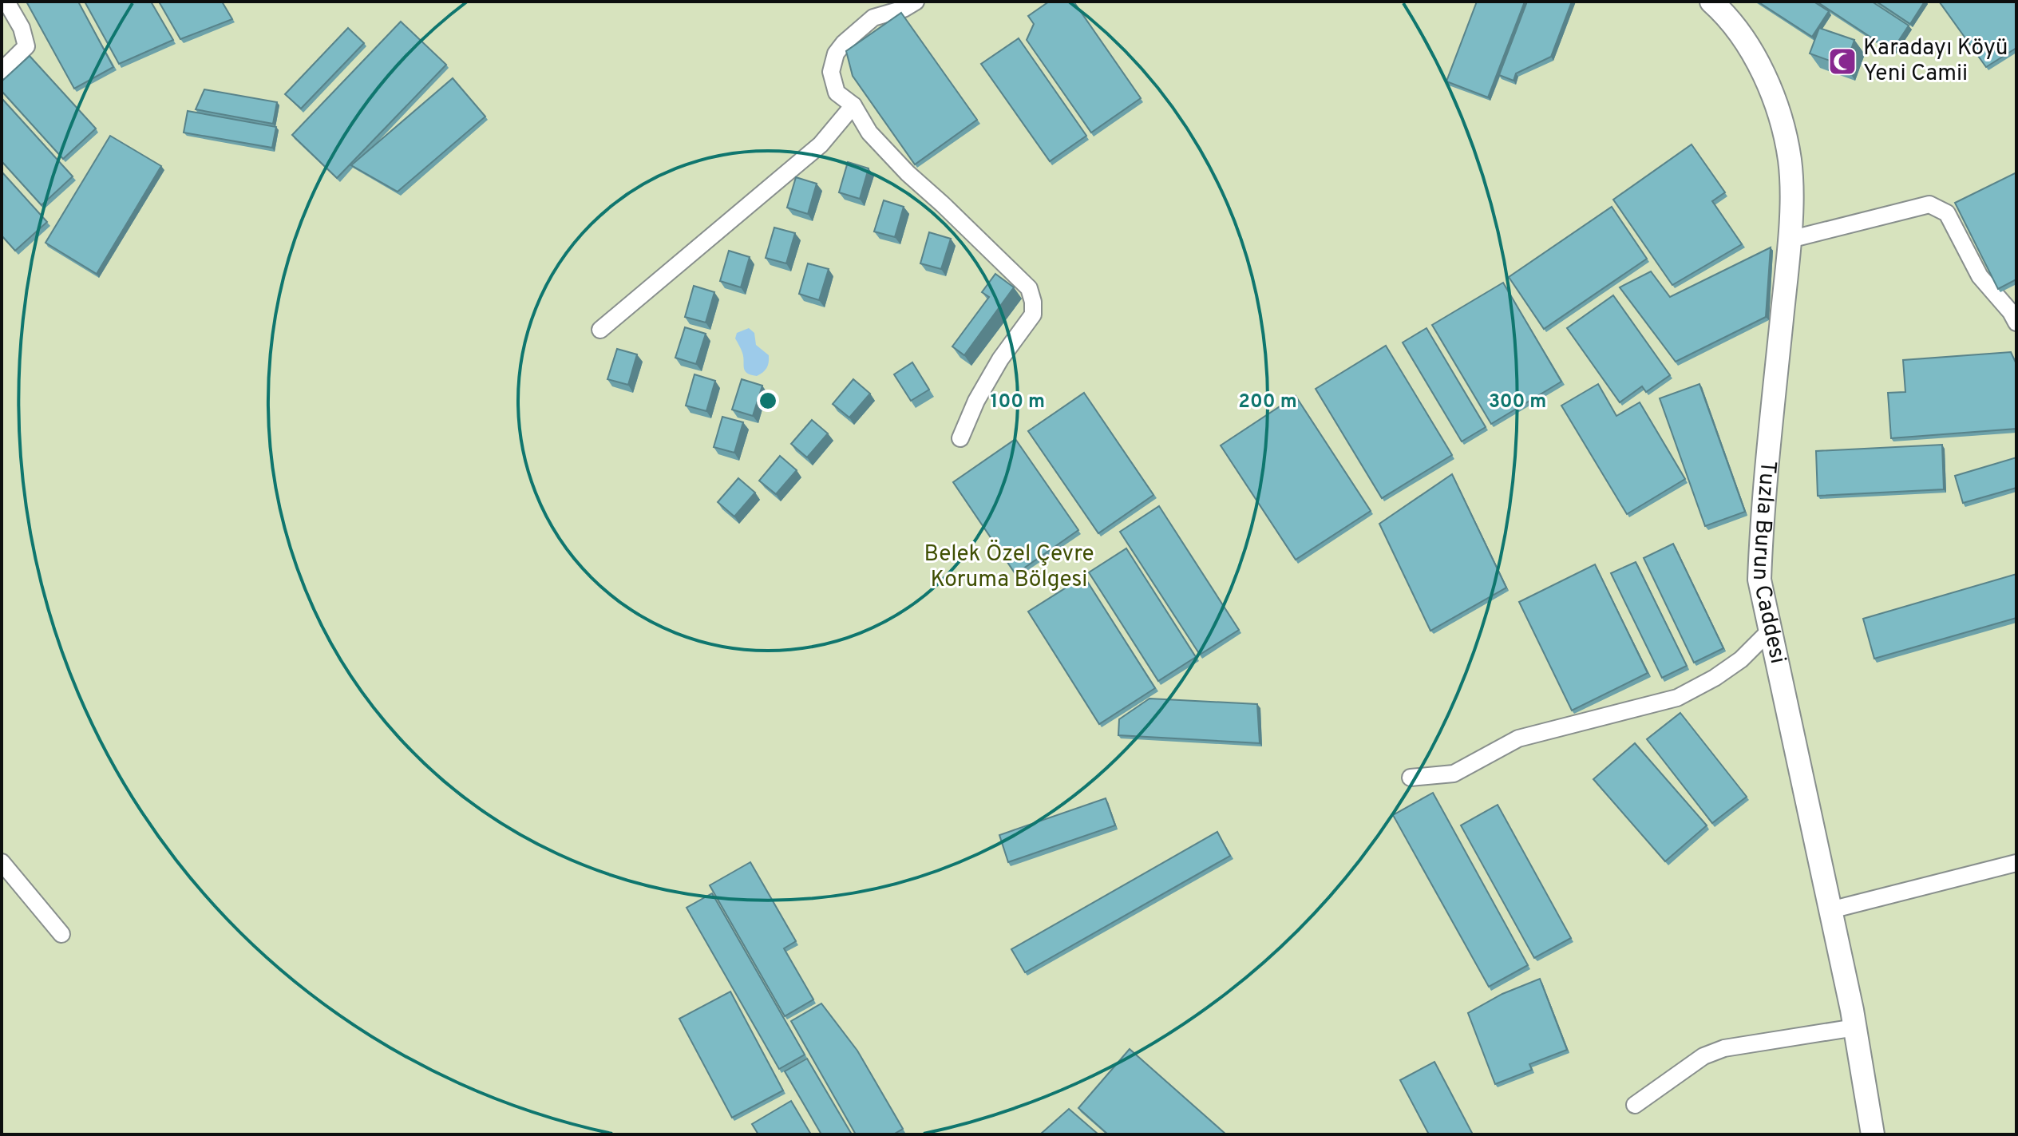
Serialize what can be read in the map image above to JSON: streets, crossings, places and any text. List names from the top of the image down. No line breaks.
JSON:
{"streets":{"main road":["Tuzla Burun Caddesi"]},"parks":["Belek Özel Çevre Koruma Bölgesi"],"places":{"mosque":["Karadayı Köyü Yeni Camii"]},"rings":["100 m","200 m","300 m"]}
